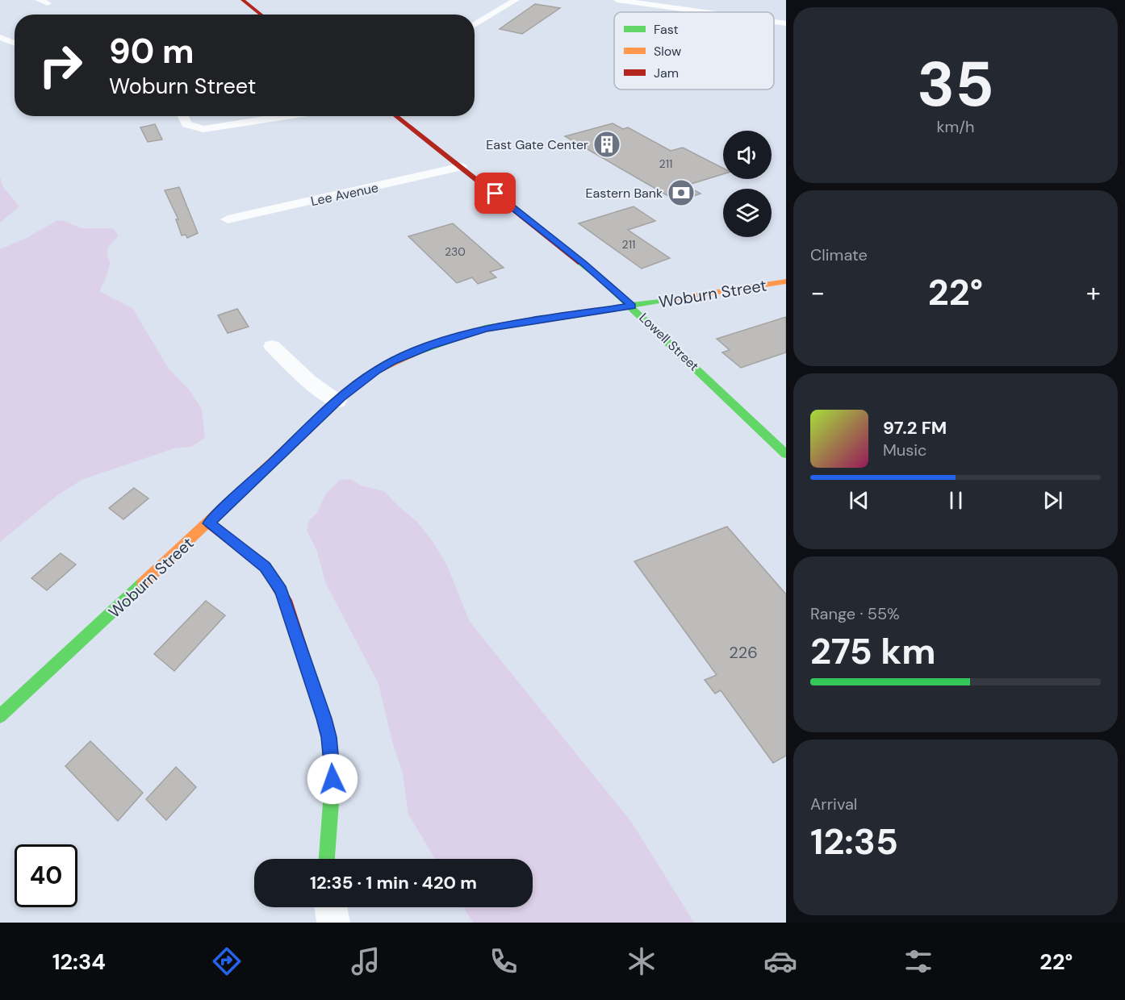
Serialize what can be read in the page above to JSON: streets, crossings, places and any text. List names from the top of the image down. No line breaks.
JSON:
{"streets":{"main road":["Woburn Street","Lowell Street"],"street":["Lee Avenue"]},"crossings":[["Lee Avenue","Lowell Street"],["Woburn Street","Lowell Street"]],"places":{"building":["East Gate Center"],"bank":["Eastern Bank"]},"house_numbers":["211","211","230","226"],"legend":["Fast","Slow","Jam"],"page":{"tile":[["35","km/h"],"Climate",["Range · 55%","275 km"],["Arrival","12:35"]],"turn":["90 m","Woburn Street"],"heat":["−","22°","+"],"song":["97.2 FM","Music"],"limit":"40","trip":"12:35 · 1 min · 420 m","tabs":["12:34","22°"]}}
